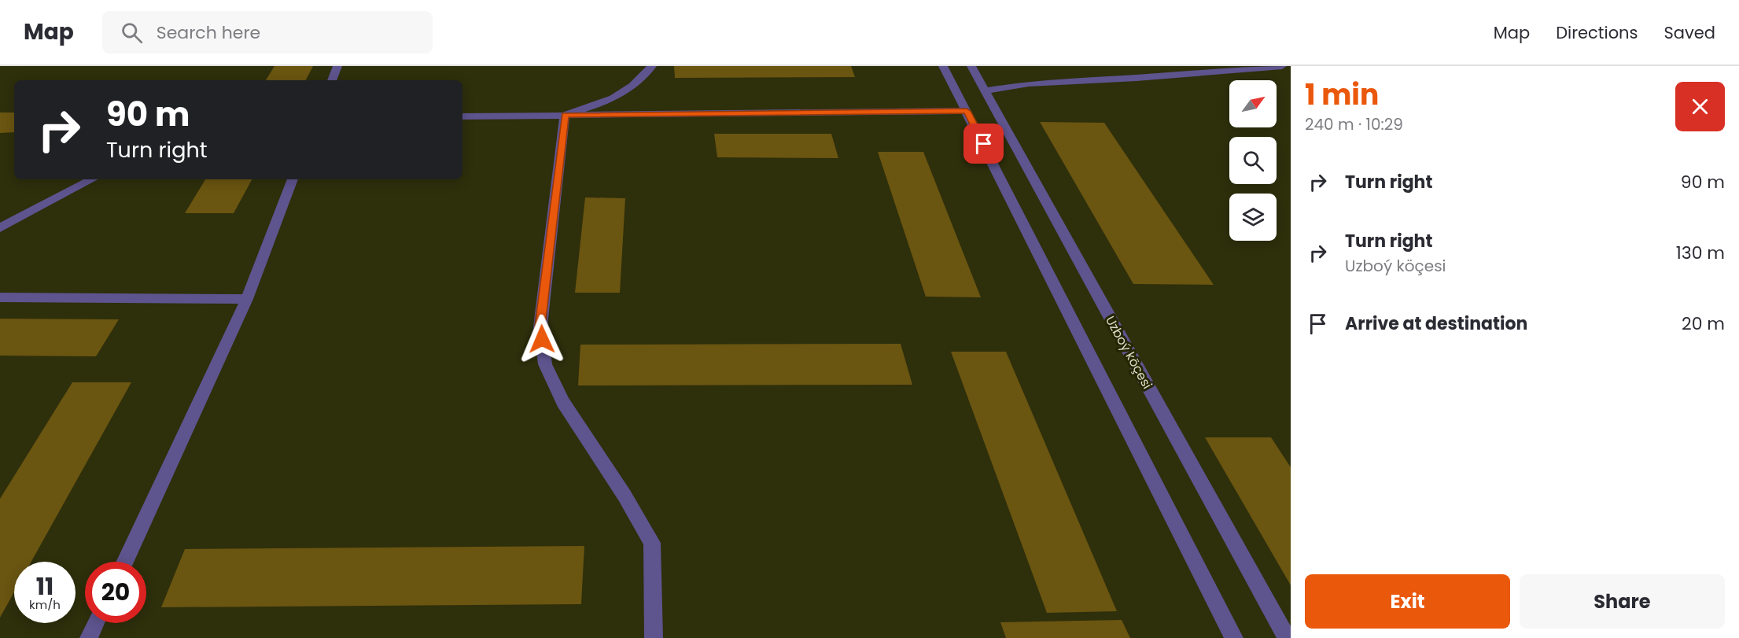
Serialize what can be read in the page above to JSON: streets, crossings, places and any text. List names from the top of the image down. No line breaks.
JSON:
{"streets":{"street":["Uzboý köçesi"]},"north":"top right","page":{"header":"Map","search":"Search here","nav":["Map","Directions","Saved"],"heading":["1 min","240 m · 10:29"],"turn":["90 m","Turn right"],"list":[{"name":"Turn right","value":"90 m"},{"name":"Turn right","note":"Uzboý köçesi","value":"130 m"},{"name":"Arrive at destination","value":"20 m"}],"speed":"11 km/h","limit":"20","buttons":["Exit","Share"]}}
